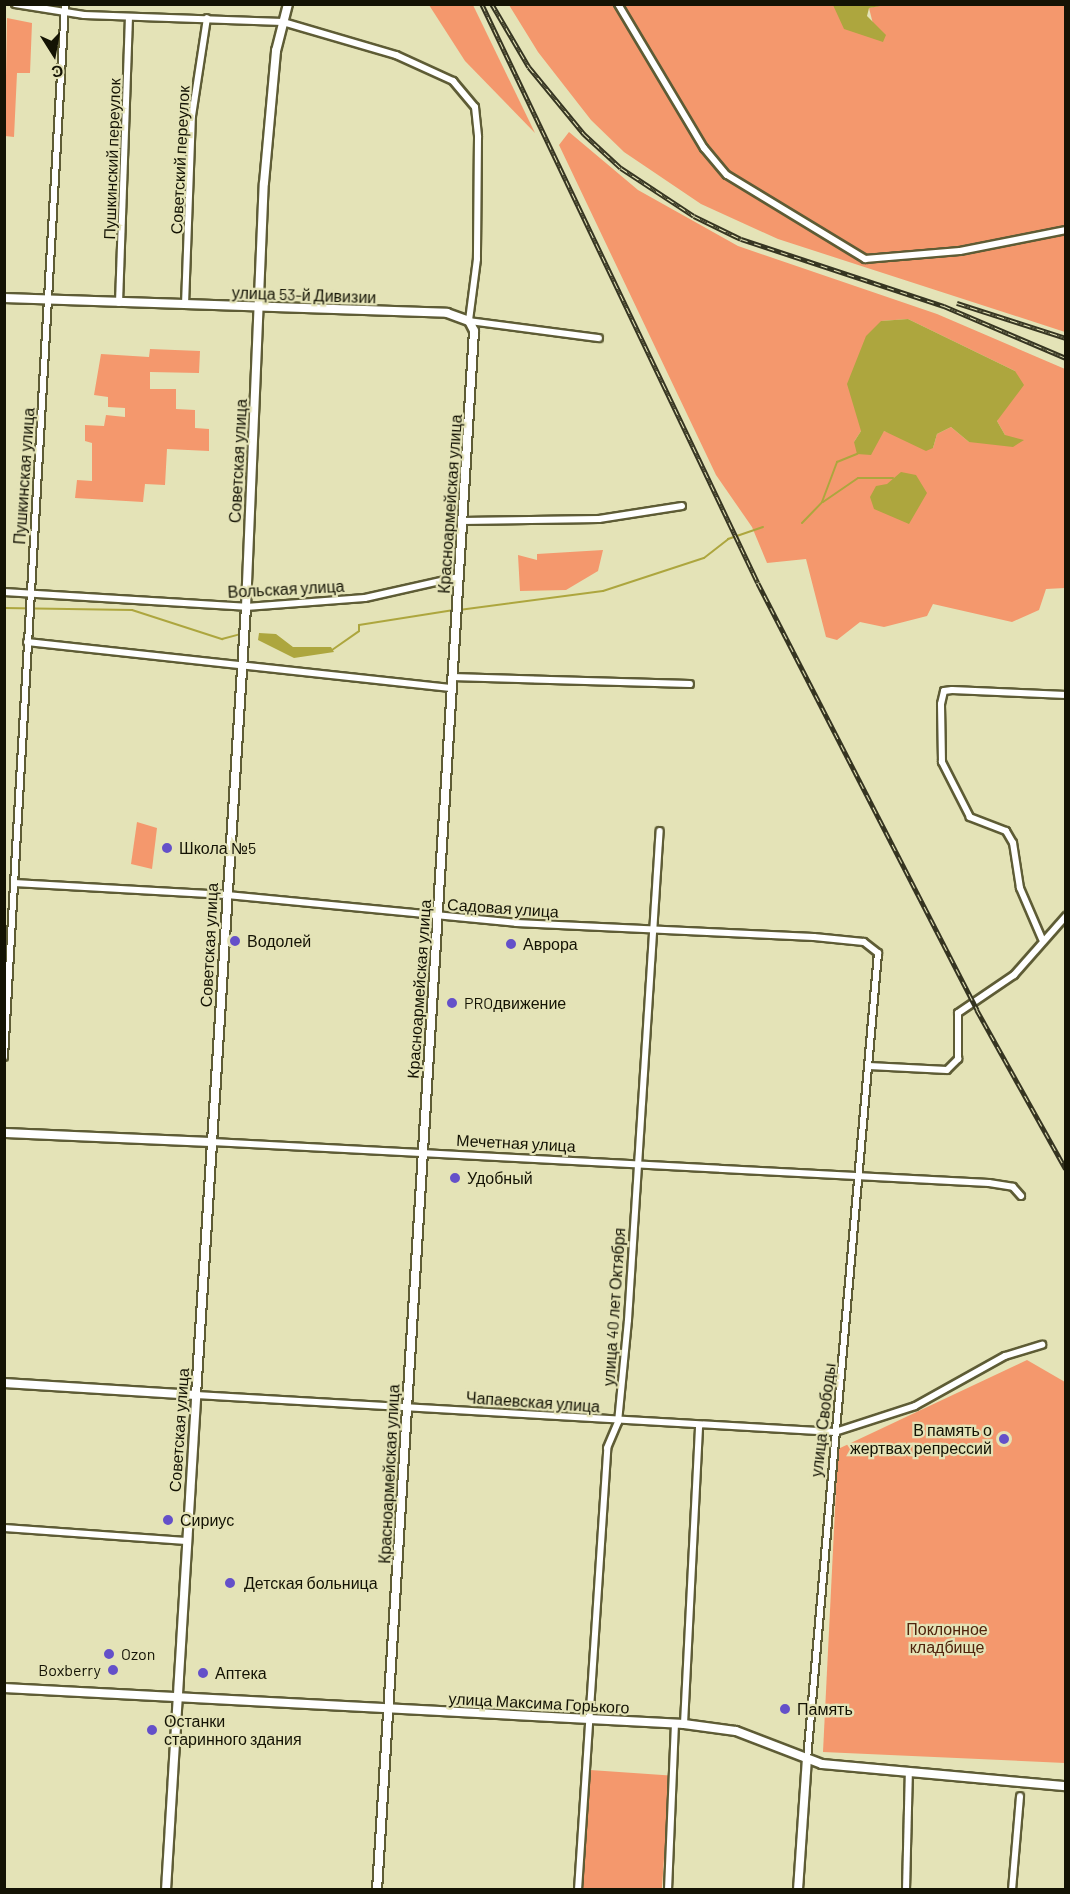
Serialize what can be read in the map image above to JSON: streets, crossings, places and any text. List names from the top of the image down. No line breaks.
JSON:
{"streets":{"main road":["Советская улица","Чапаевская улица","улица Максима Горького"],"street":["Пушкинский переулок","Советский переулок","улица 53-й Дивизии","Пушкинская улица","Красноармейская улица","Вольская улица","Садовая улица","Мечетная улица","улица 40 лет Октября","улица Свободы"]},"crossings":[["Пушкинский переулок","улица 53-й Дивизии"],["Советский переулок","улица 53-й Дивизии"],["улица 53-й Дивизии","Советская улица"],["улица 53-й Дивизии","Пушкинская улица"],["улица 53-й Дивизии","Красноармейская улица"],["Советская улица","Красноармейская улица"],["Советская улица","Вольская улица"],["Советская улица","Садовая улица"],["Советская улица","Мечетная улица"],["Советская улица","Чапаевская улица"],["Советская улица","улица Максима Горького"],["Пушкинская улица","Вольская улица"],["Пушкинская улица","Садовая улица"],["Красноармейская улица","Вольская улица"],["Красноармейская улица","Садовая улица"],["Красноармейская улица","Мечетная улица"],["Красноармейская улица","Чапаевская улица"],["Красноармейская улица","улица Максима Горького"],["Садовая улица","улица 40 лет Октября"],["Садовая улица","улица Свободы"],["Мечетная улица","улица 40 лет Октября"],["Мечетная улица","улица Свободы"],["улица 40 лет Октября","Чапаевская улица"],["улица 40 лет Октября","улица Максима Горького"],["Чапаевская улица","улица Свободы"],["улица Свободы","улица Максима Горького"]],"parks":["Поклонное кладбище"],"places":["Школа №5","Водолей","Аврора","PROдвижение","Удобный","В память о жертвах репрессий","Сириус","Детская больница","Ozon","Boxberry","Аптека","Память","Останки старинного здания"],"north":"bottom"}
